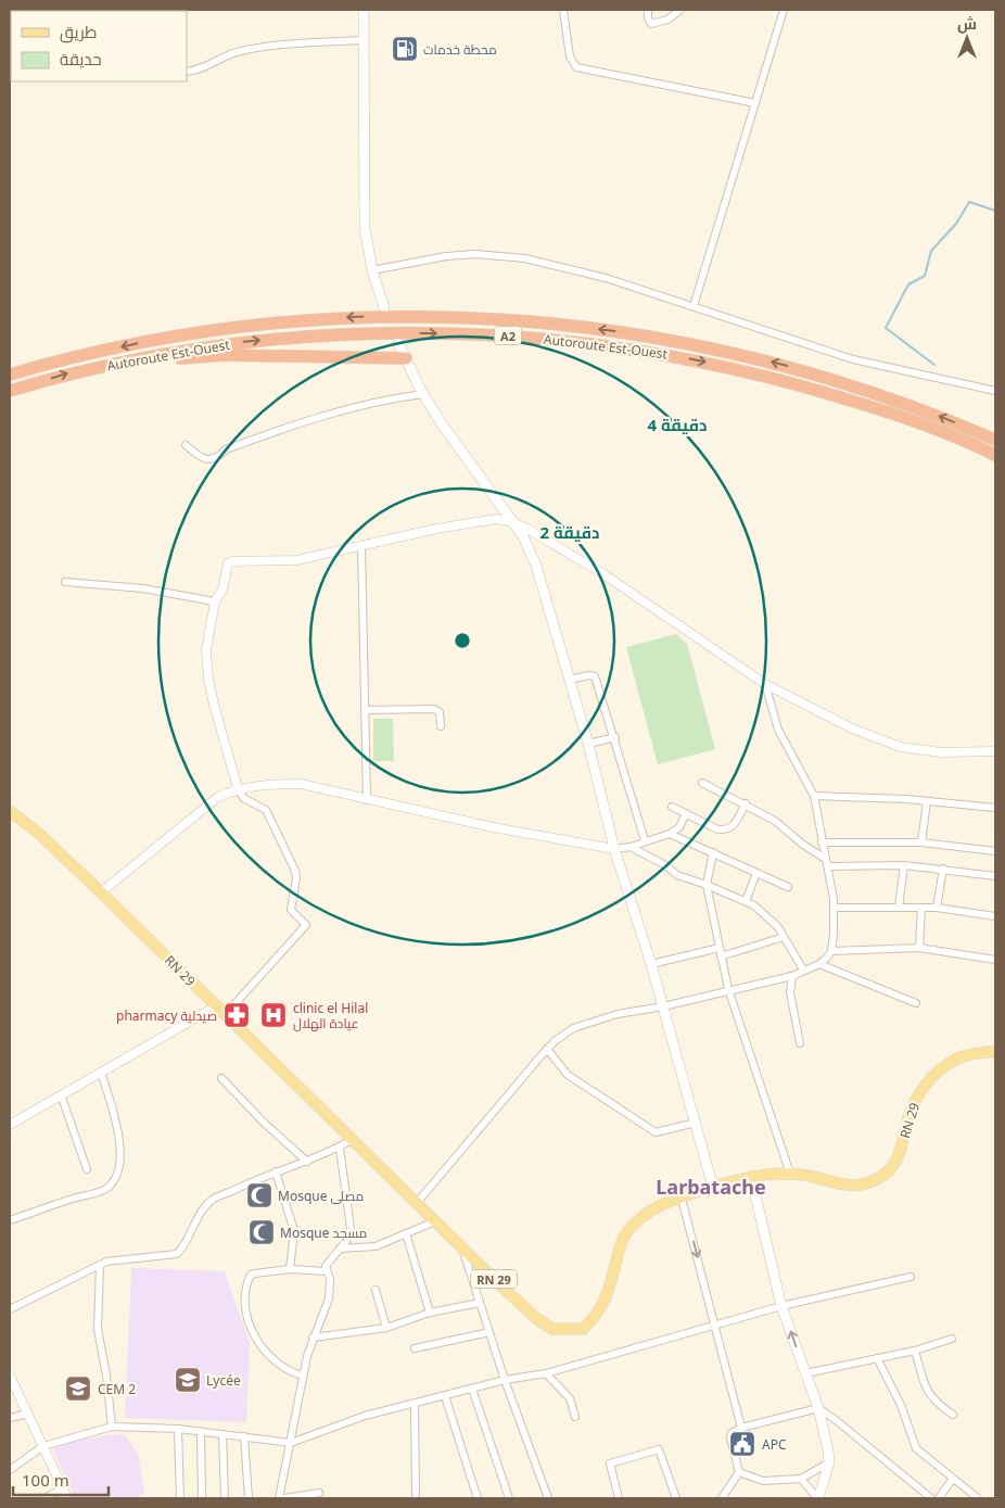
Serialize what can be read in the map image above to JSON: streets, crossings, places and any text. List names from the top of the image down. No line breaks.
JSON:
{"streets":{"highway":["A2","Autoroute Est-Ouest"],"main road":["RN 29"]},"districts":["Larbatache"],"places":{"fuel station":["محطة خدمات"],"pharmacy":["pharmacy صيدلية"],"hospital":["clinic el Hilal عيادة الهلال"],"mosque":["Mosque مصلى","Mosque مسجد"],"school or university":["Lycée","CEM 2"],"public building":["APC"]},"legend":["طريق","حديقة"],"scale_bar":"100 m","north":"top","rings":["4 دقيقة","2 دقيقة"]}
